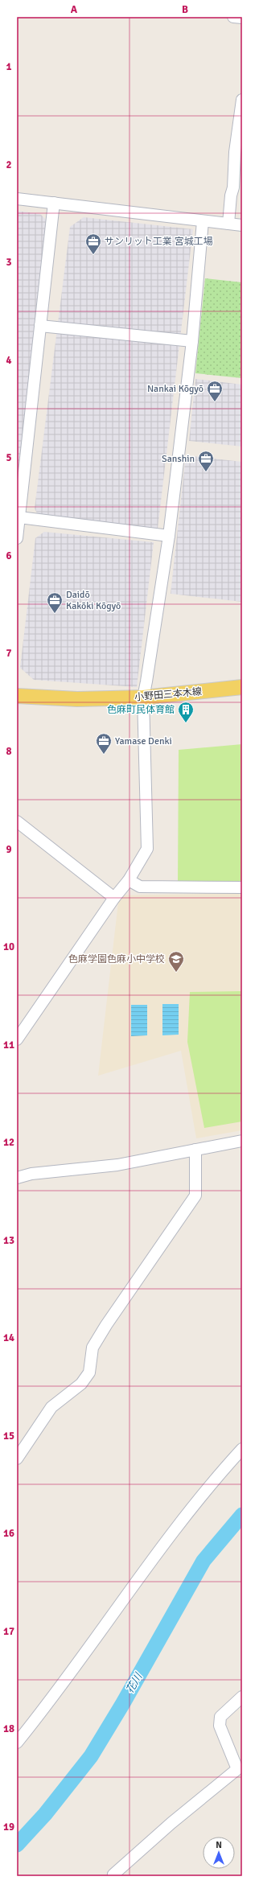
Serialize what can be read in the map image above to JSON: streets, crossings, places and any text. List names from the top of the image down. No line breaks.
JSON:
{"streets":{"main road":["小野田三本木線"]},"water":["花川"],"places":{"office":["サンリット工業 宮城工場","Nankai Kōgyō","Sanshin","Daidō Kakōki Kōgyō","Yamase Denki"],"building":["色麻町民体育館"],"school or university":["色麻学園色麻小中学校"]},"north":"top","grid":{"columns":["A","B"],"rows":["1","2","3","4","5","6","7","8","9","10","11","12","13","14","15","16","17","18","19"]}}
